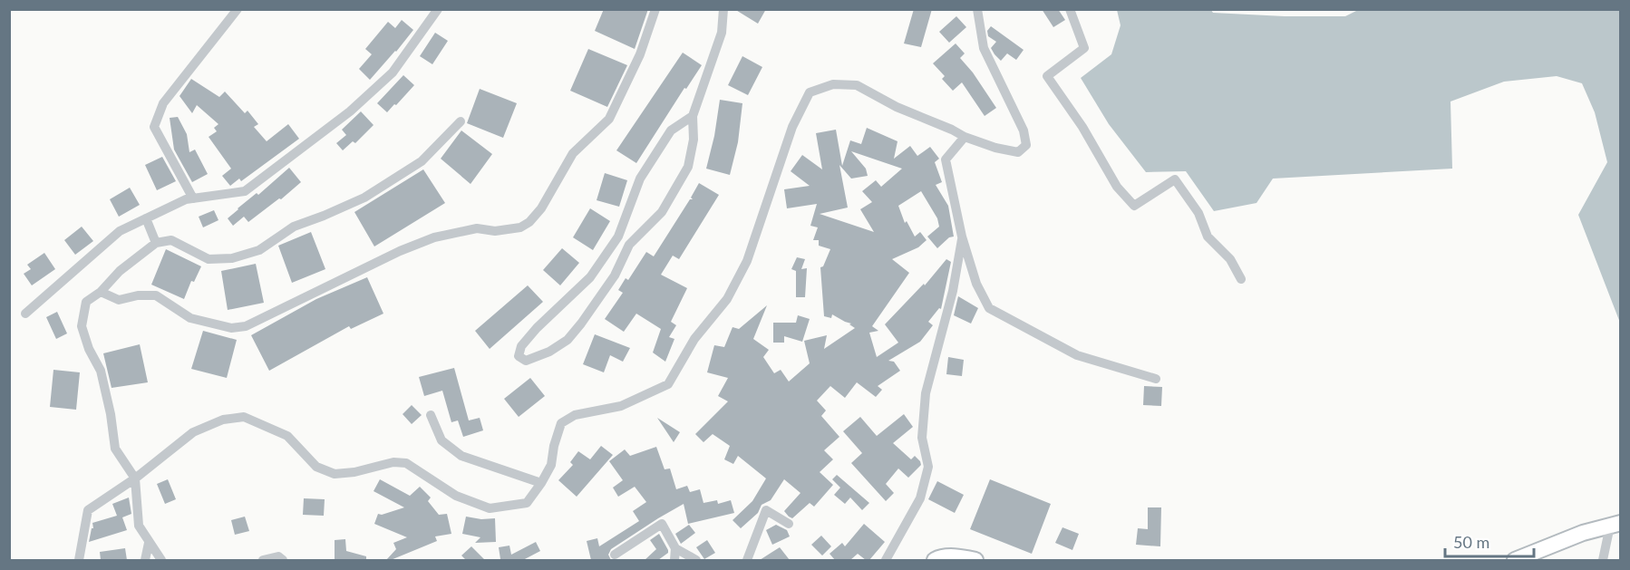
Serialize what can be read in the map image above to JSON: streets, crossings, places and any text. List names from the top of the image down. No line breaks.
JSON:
{"scale_bar":"50 m"}
